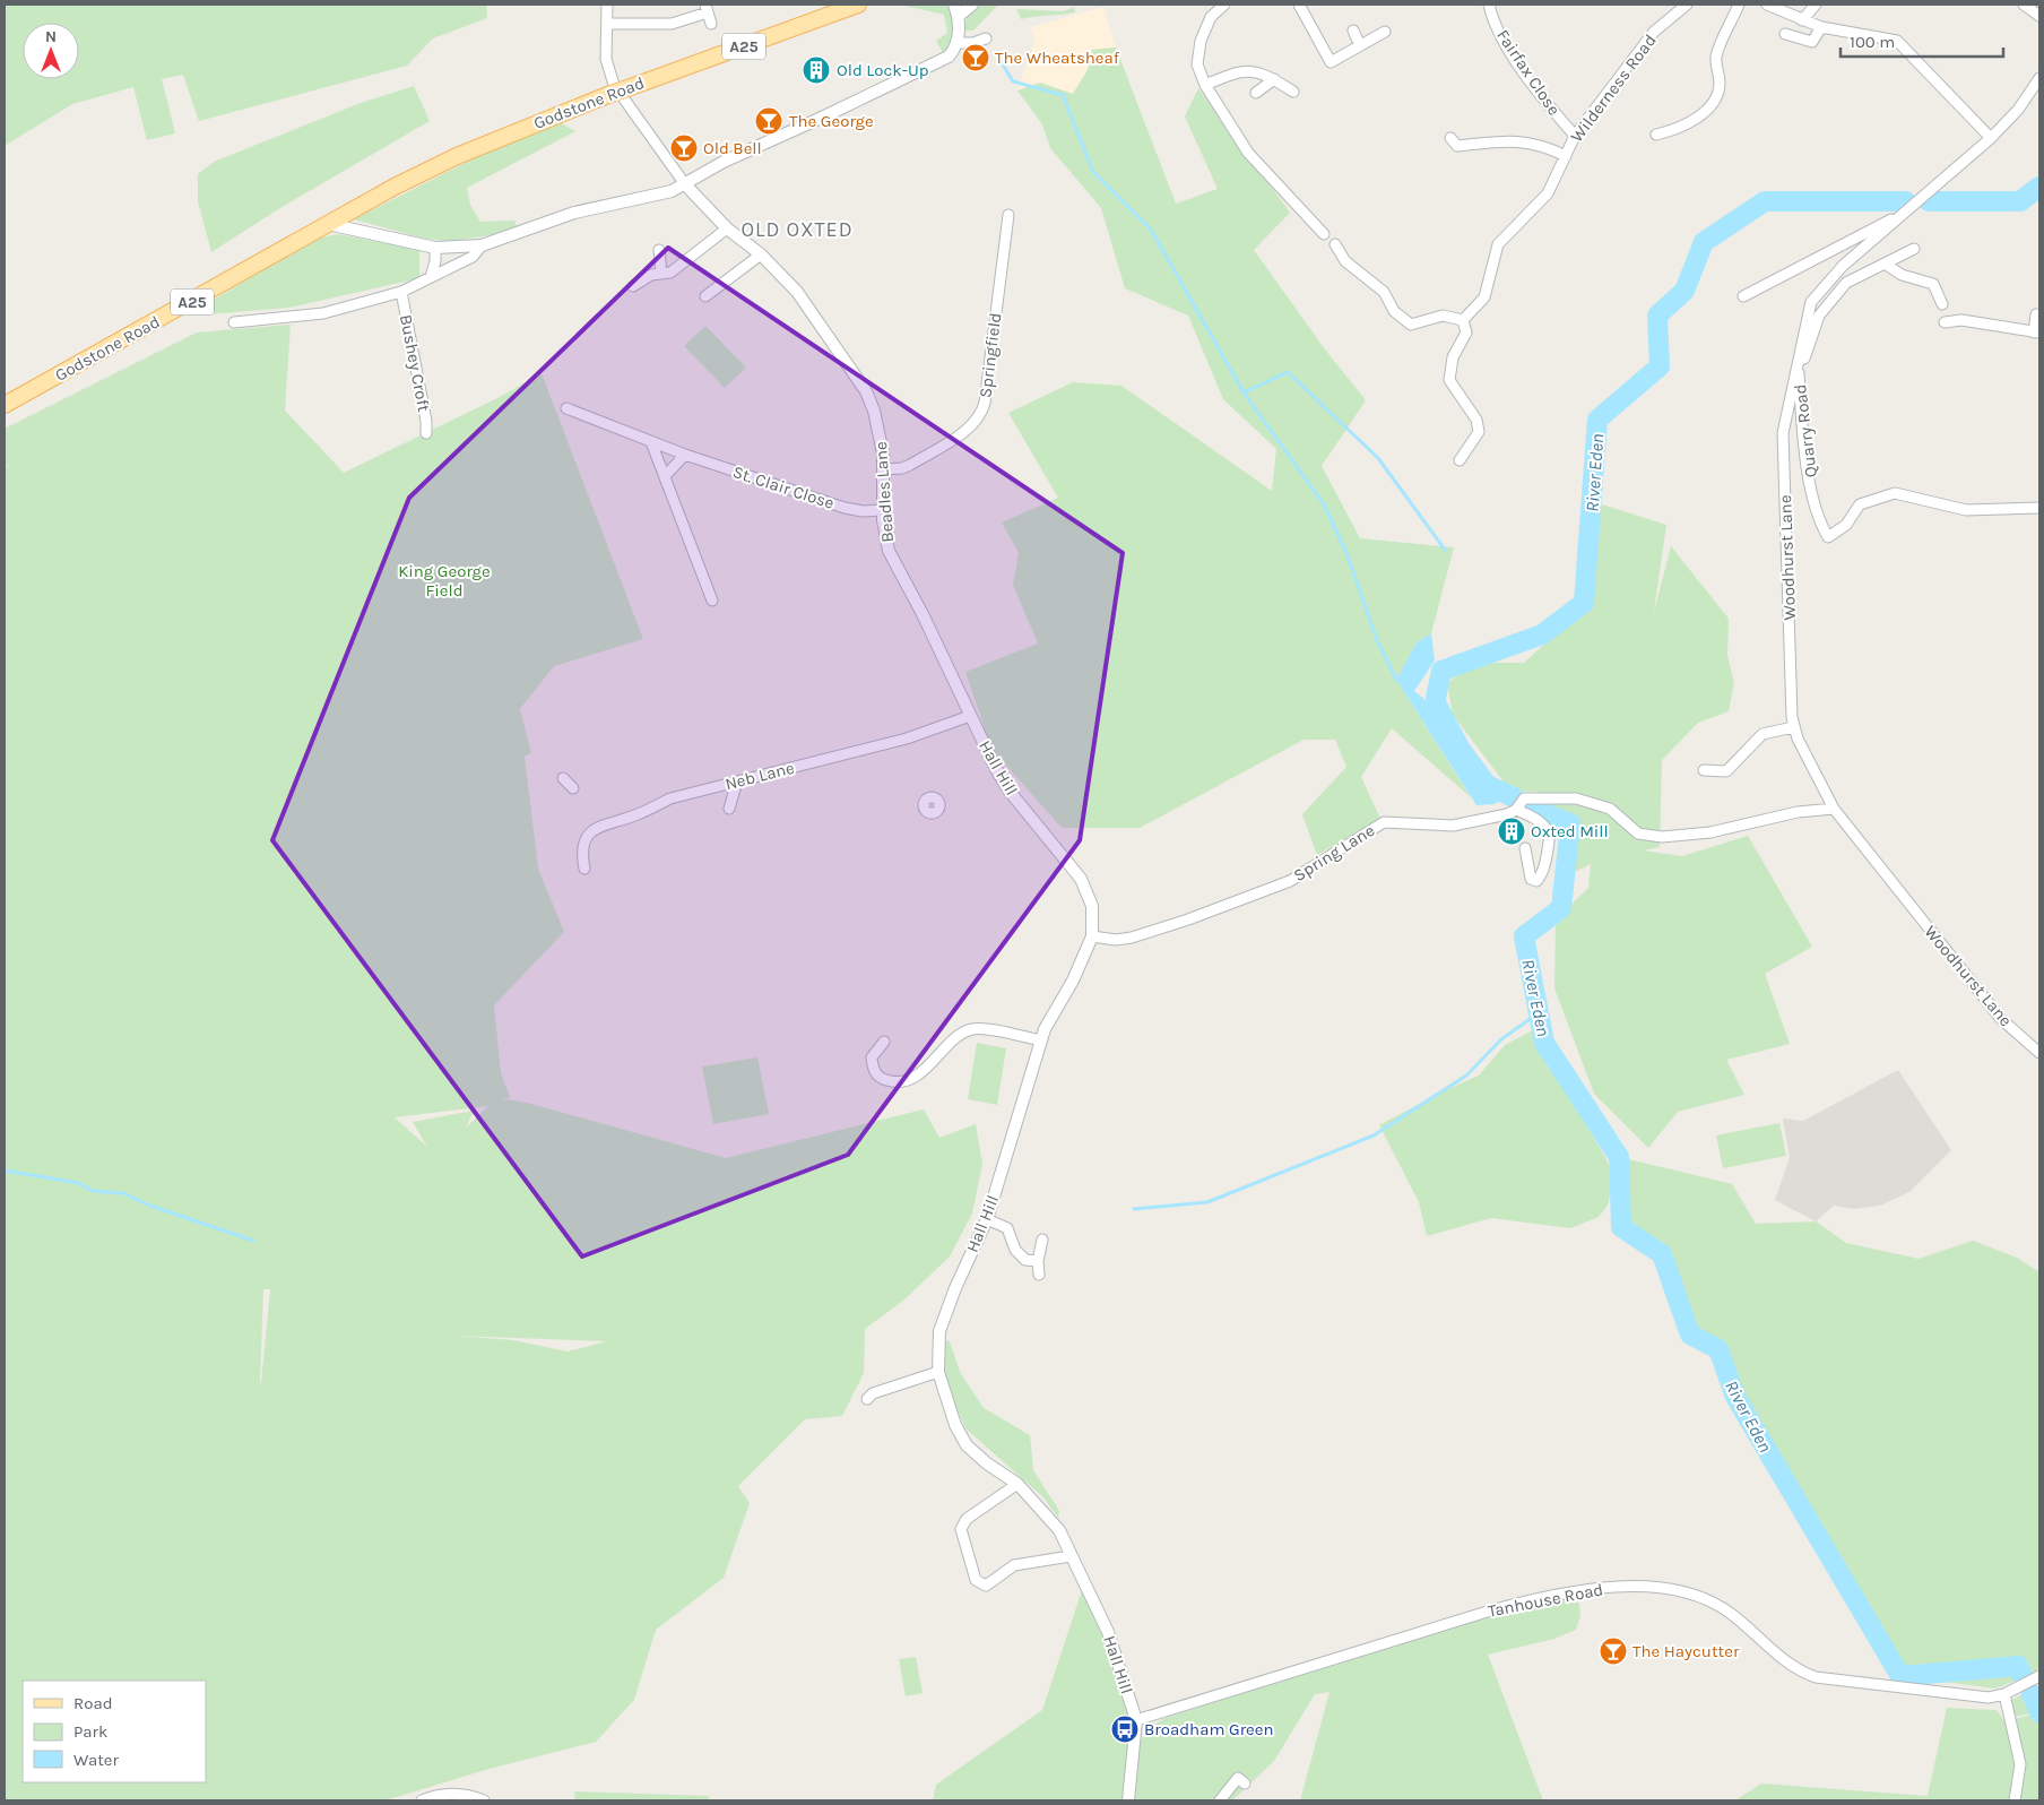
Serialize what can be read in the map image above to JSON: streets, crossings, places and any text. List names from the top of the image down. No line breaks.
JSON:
{"streets":{"main road":["A25","Godstone Road"],"street":["Fairfax Close","Wilderness Road","Springfield","Bushey Croft","Quarry Road","St. Clair Close","Beadles Lane","Woodhurst Lane","Hall Hill","Neb Lane","Spring Lane","Tanhouse Road"]},"crossings":[["Fairfax Close","Wilderness Road"],["Springfield","Beadles Lane"],["Quarry Road","Woodhurst Lane"],["St. Clair Close","Beadles Lane"],["Beadles Lane","Hall Hill"],["Beadles Lane","Neb Lane"],["Woodhurst Lane","Spring Lane"],["Hall Hill","Neb Lane"],["Hall Hill","Spring Lane"],["Hall Hill","Tanhouse Road"]],"districts":["OLD OXTED"],"water":["River Eden"],"parks":["King George Field"],"places":{"bar":["The Wheatsheaf","The George","Old Bell","The Haycutter"],"building":["Old Lock-Up","Oxted Mill"],"bus stop":["Broadham Green"]},"legend":["Road","Park","Water"],"scale_bar":"100 m","north":"top"}
